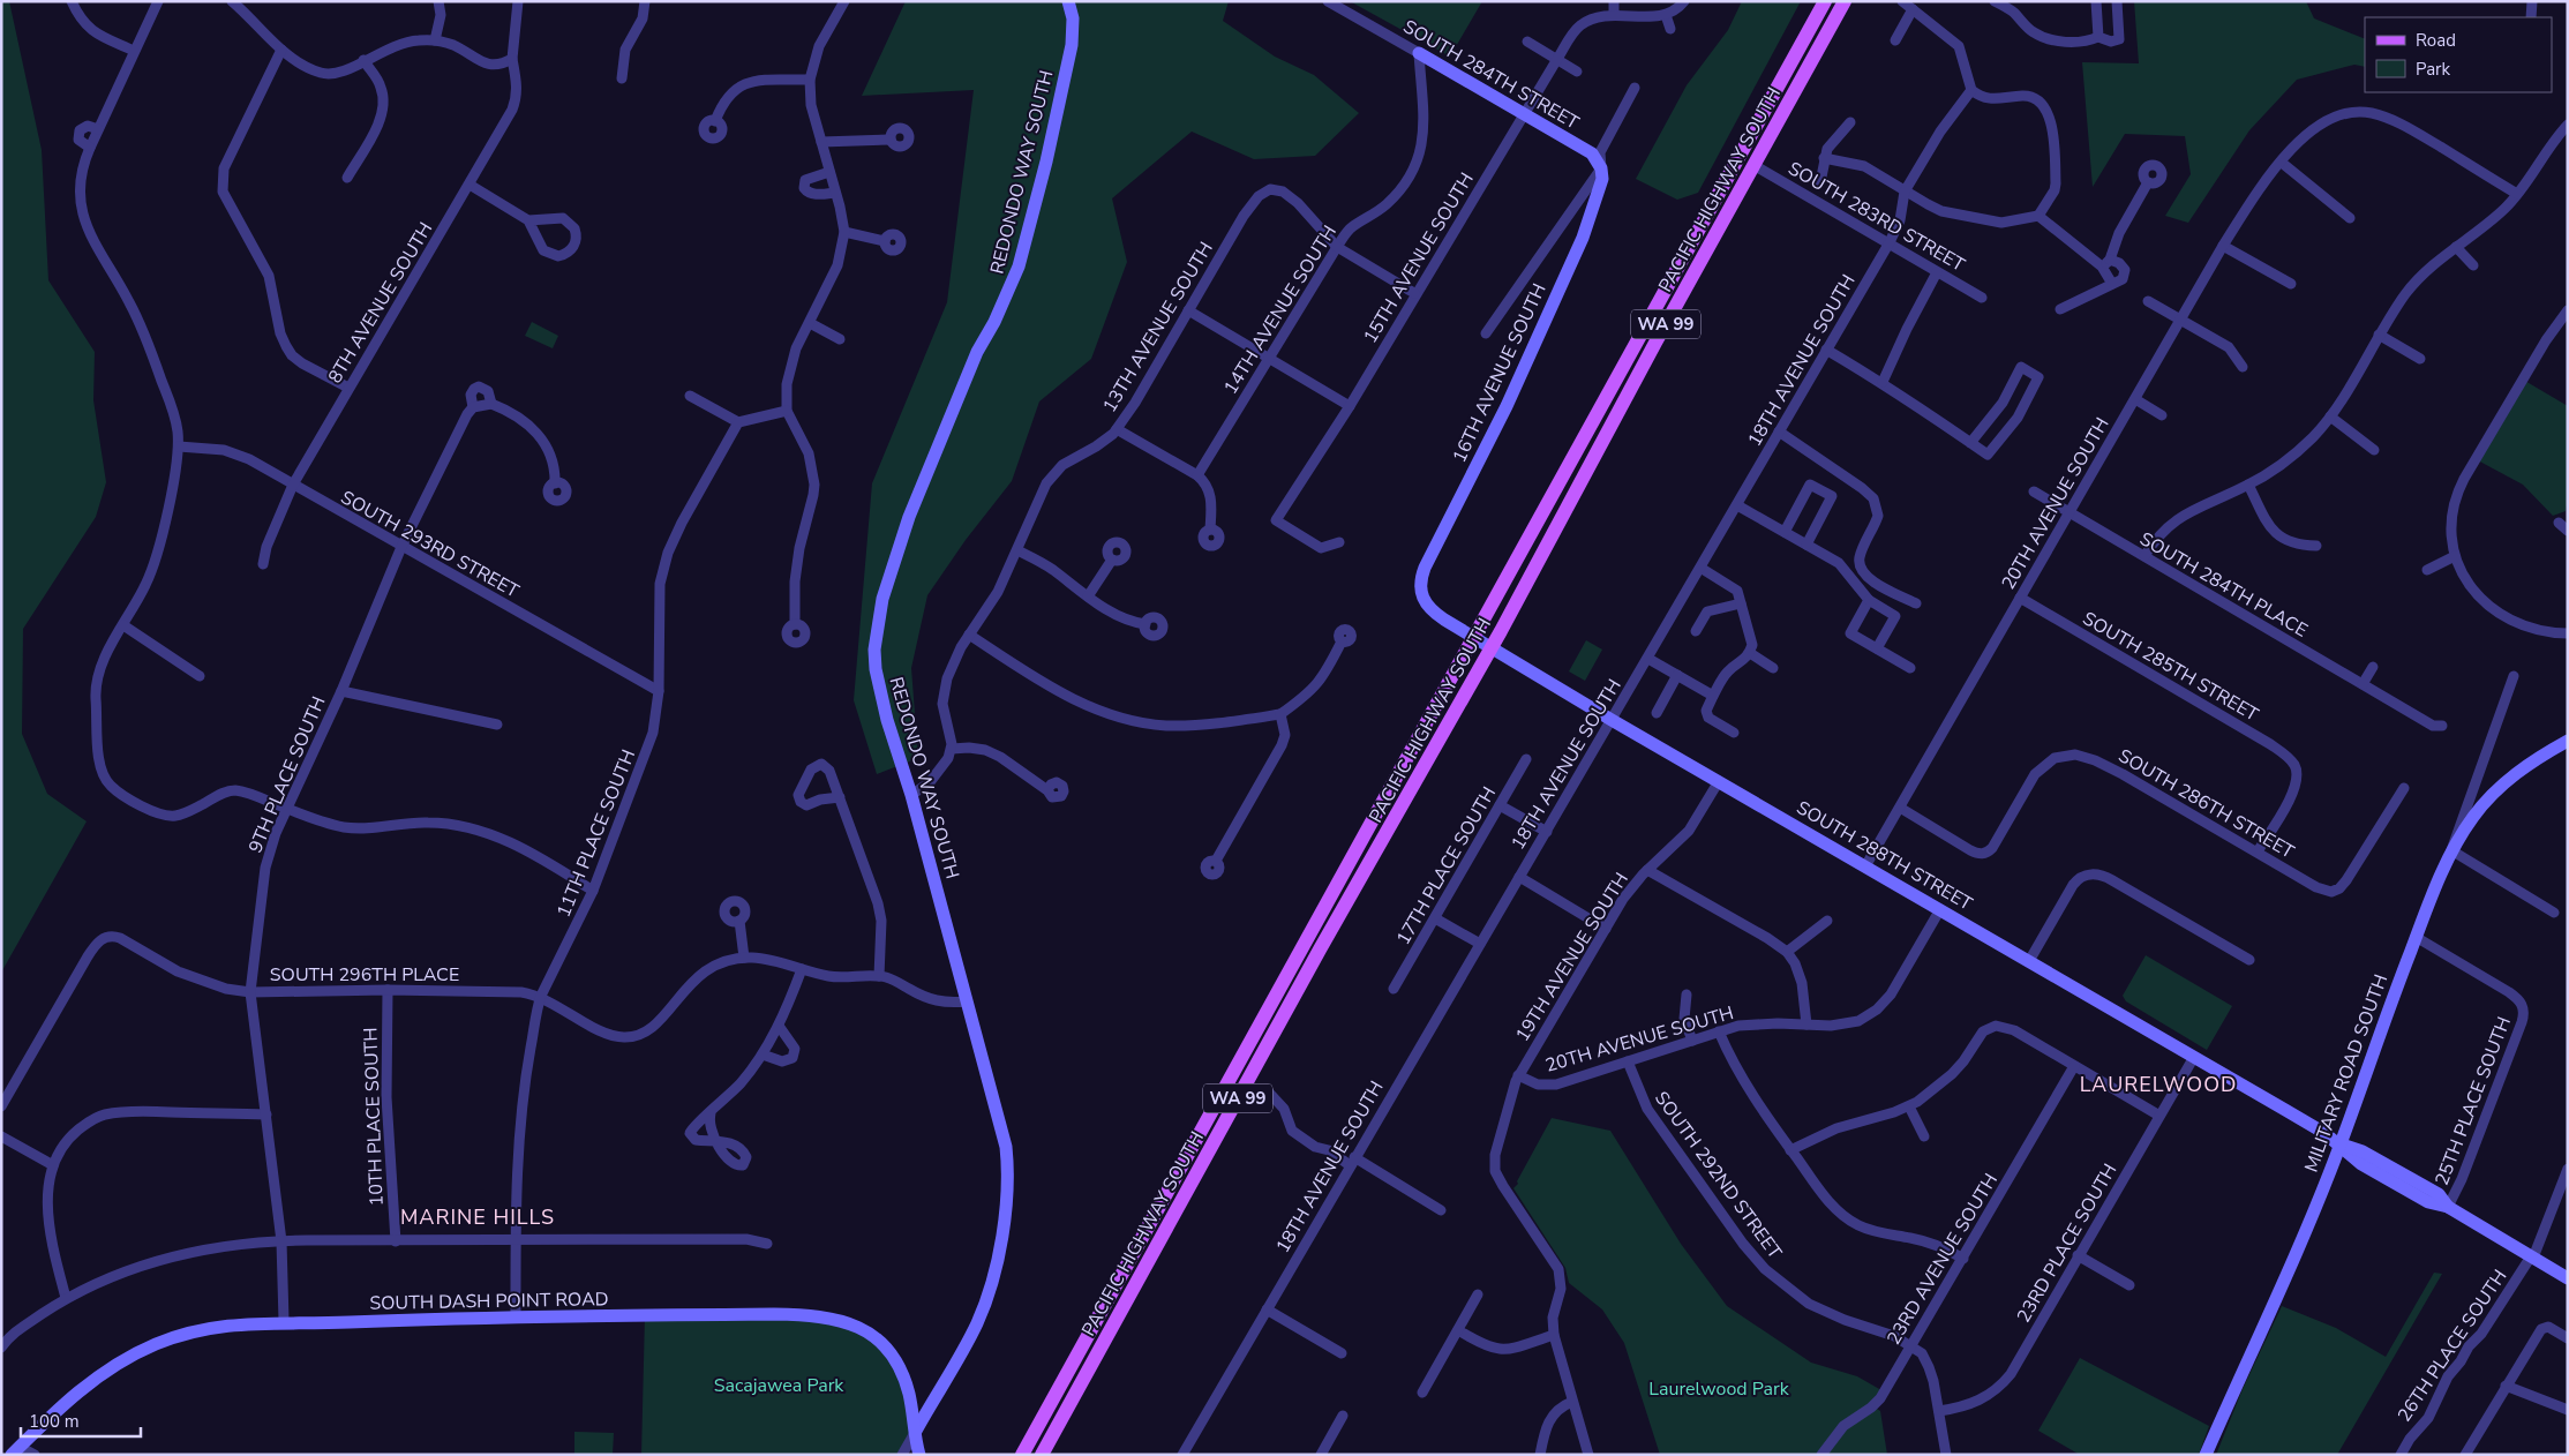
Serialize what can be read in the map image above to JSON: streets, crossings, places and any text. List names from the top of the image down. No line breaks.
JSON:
{"streets":{"main road":["SOUTH 284TH STREET","REDONDO WAY SOUTH","PACIFIC HIGHWAY SOUTH","WA 99","16TH AVENUE SOUTH","SOUTH 288TH STREET","MILITARY ROAD SOUTH","SOUTH DASH POINT ROAD"],"street":["SOUTH 283RD STREET","15TH AVENUE SOUTH","8TH AVENUE SOUTH","14TH AVENUE SOUTH","13TH AVENUE SOUTH","18TH AVENUE SOUTH","20TH AVENUE SOUTH","SOUTH 293RD STREET","SOUTH 284TH PLACE","SOUTH 285TH STREET","9TH PLACE SOUTH","SOUTH 286TH STREET","11TH PLACE SOUTH","17TH PLACE SOUTH","19TH AVENUE SOUTH","SOUTH 296TH PLACE","25TH PLACE SOUTH","10TH PLACE SOUTH","SOUTH 292ND STREET","23RD PLACE SOUTH","23RD AVENUE SOUTH","26TH PLACE SOUTH"]},"crossings":[["SOUTH 284TH STREET","15TH AVENUE SOUTH"],["SOUTH 284TH STREET","14TH AVENUE SOUTH"],["SOUTH 284TH STREET","16TH AVENUE SOUTH"],["REDONDO WAY SOUTH","SOUTH DASH POINT ROAD"],["PACIFIC HIGHWAY SOUTH","SOUTH 283RD STREET"],["PACIFIC HIGHWAY SOUTH","SOUTH 288TH STREET"],["SOUTH 283RD STREET","18TH AVENUE SOUTH"],["8TH AVENUE SOUTH","SOUTH 293RD STREET"],["14TH AVENUE SOUTH","13TH AVENUE SOUTH"],["18TH AVENUE SOUTH","SOUTH 288TH STREET"],["16TH AVENUE SOUTH","SOUTH 288TH STREET"],["20TH AVENUE SOUTH","SOUTH 284TH PLACE"],["20TH AVENUE SOUTH","SOUTH 285TH STREET"],["20TH AVENUE SOUTH","SOUTH 286TH STREET"],["20TH AVENUE SOUTH","SOUTH 288TH STREET"],["20TH AVENUE SOUTH","19TH AVENUE SOUTH"],["20TH AVENUE SOUTH","SOUTH 292ND STREET"],["SOUTH 293RD STREET","9TH PLACE SOUTH"],["SOUTH 293RD STREET","11TH PLACE SOUTH"],["SOUTH 285TH STREET","SOUTH 286TH STREET"],["9TH PLACE SOUTH","SOUTH 296TH PLACE"],["9TH PLACE SOUTH","SOUTH DASH POINT ROAD"],["11TH PLACE SOUTH","SOUTH 296TH PLACE"],["11TH PLACE SOUTH","SOUTH DASH POINT ROAD"],["SOUTH 288TH STREET","19TH AVENUE SOUTH"],["SOUTH 288TH STREET","MILITARY ROAD SOUTH"],["SOUTH 288TH STREET","25TH PLACE SOUTH"],["SOUTH 288TH STREET","23RD PLACE SOUTH"],["SOUTH 288TH STREET","26TH PLACE SOUTH"],["SOUTH 296TH PLACE","10TH PLACE SOUTH"],["MILITARY ROAD SOUTH","25TH PLACE SOUTH"],["SOUTH 292ND STREET","23RD PLACE SOUTH"],["SOUTH 292ND STREET","23RD AVENUE SOUTH"]],"districts":["LAURELWOOD","MARINE HILLS"],"parks":["Sacajawea Park","Laurelwood Park"],"legend":["Road","Park"],"scale_bar":"100 m"}
